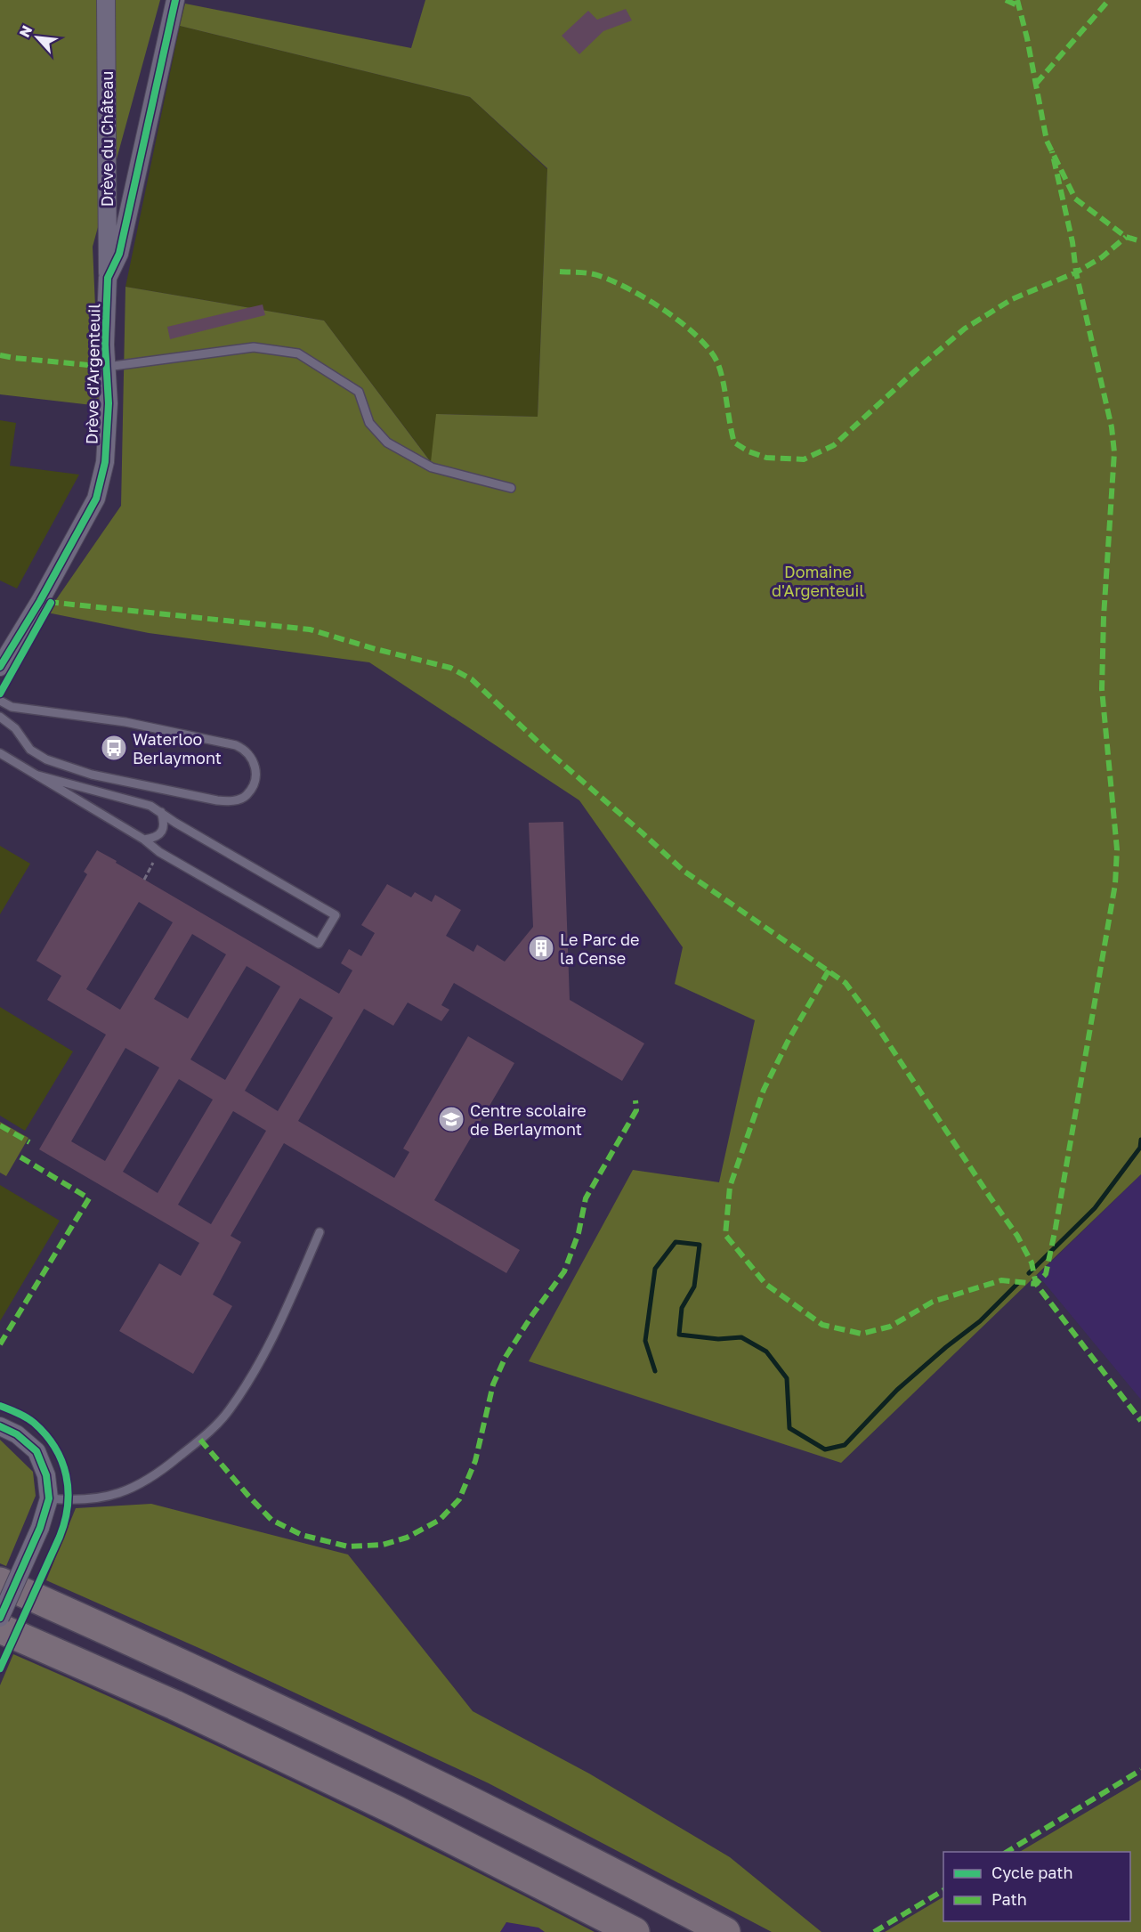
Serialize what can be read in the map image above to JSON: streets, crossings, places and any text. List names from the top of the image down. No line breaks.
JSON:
{"streets":{"street":["Drève du Château","Drève d'Argenteuil"]},"crossings":[["Drève du Château","Drève d'Argenteuil"]],"parks":["Domaine d'Argenteuil"],"places":{"bus stop":["Waterloo Berlaymont"],"building":["Le Parc de la Cense"],"school or university":["Centre scolaire de Berlaymont"]},"legend":["Cycle path","Path"],"north":"top left"}
